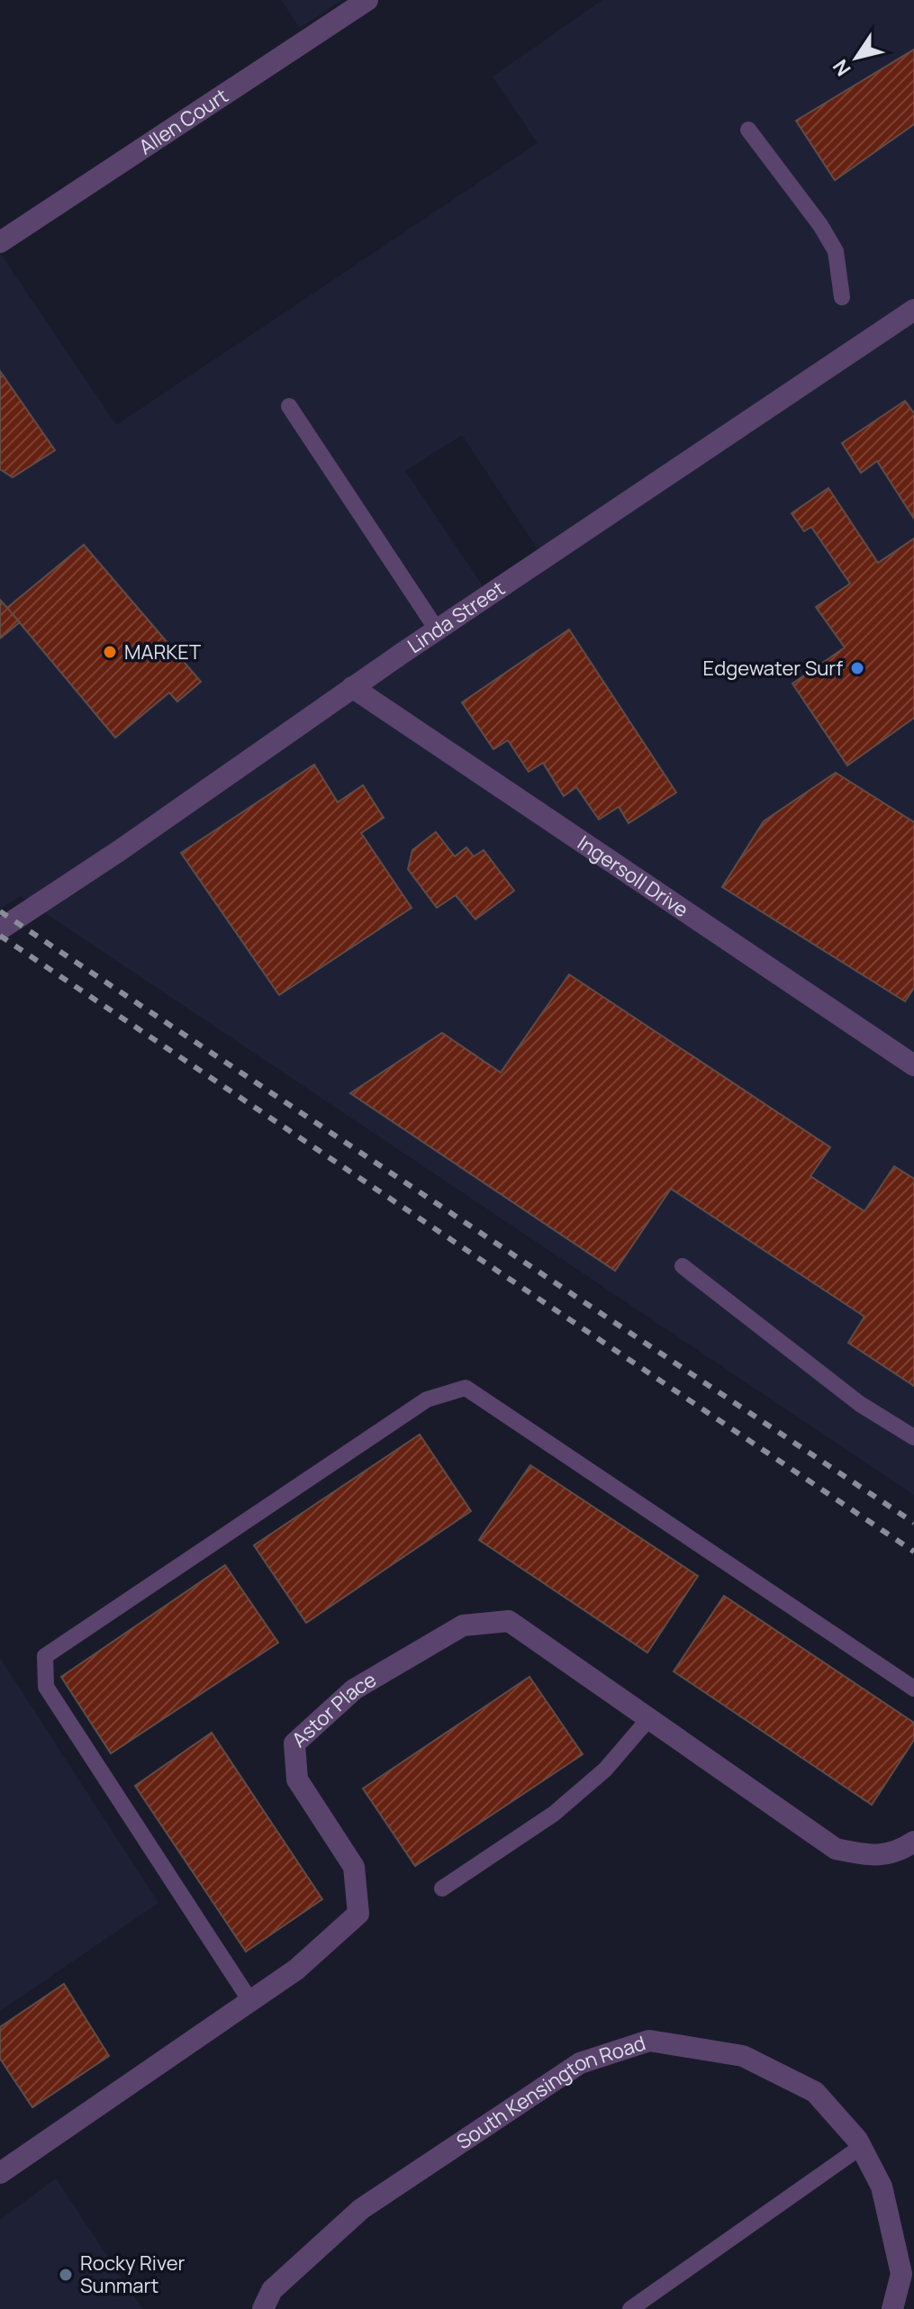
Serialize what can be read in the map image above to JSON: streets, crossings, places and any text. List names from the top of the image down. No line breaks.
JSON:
{"streets":{"street":["Allen Court","Linda Street","Ingersoll Drive","Astor Place","South Kensington Road"]},"crossings":[["Linda Street","Ingersoll Drive"]],"places":["MARKET","Edgewater Surf","Rocky River Sunmart"],"north":"bottom left"}
